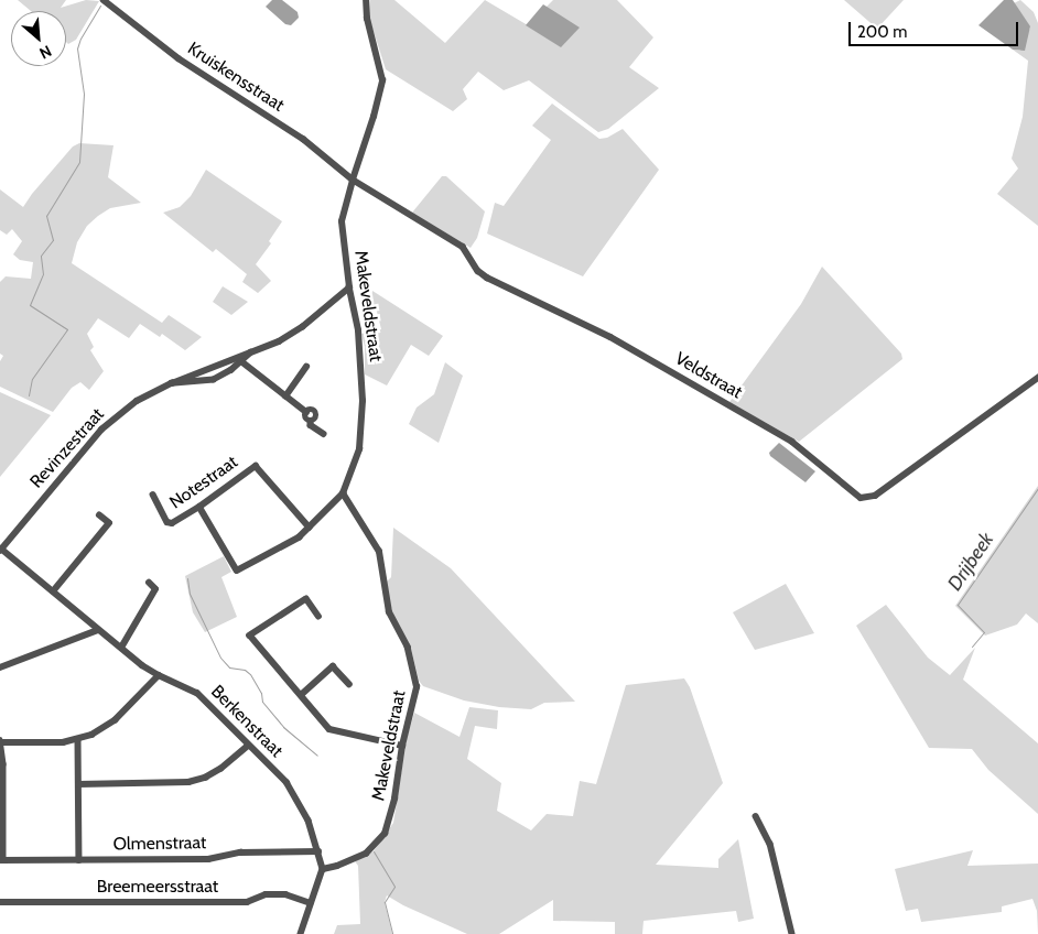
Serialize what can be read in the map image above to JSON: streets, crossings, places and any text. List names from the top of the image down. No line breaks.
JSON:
{"streets":{"street":["Kruiskensstraat","Makeveldstraat","Veldstraat","Revinzestraat","Notestraat","Berkenstraat","Olmenstraat","Breemeersstraat"]},"crossings":[["Kruiskensstraat","Makeveldstraat"],["Kruiskensstraat","Veldstraat"],["Makeveldstraat","Veldstraat"],["Makeveldstraat","Revinzestraat"],["Makeveldstraat","Berkenstraat"],["Revinzestraat","Berkenstraat"],["Berkenstraat","Olmenstraat"]],"water":["Drijbeek"],"scale_bar":"200 m","north":"bottom right"}
